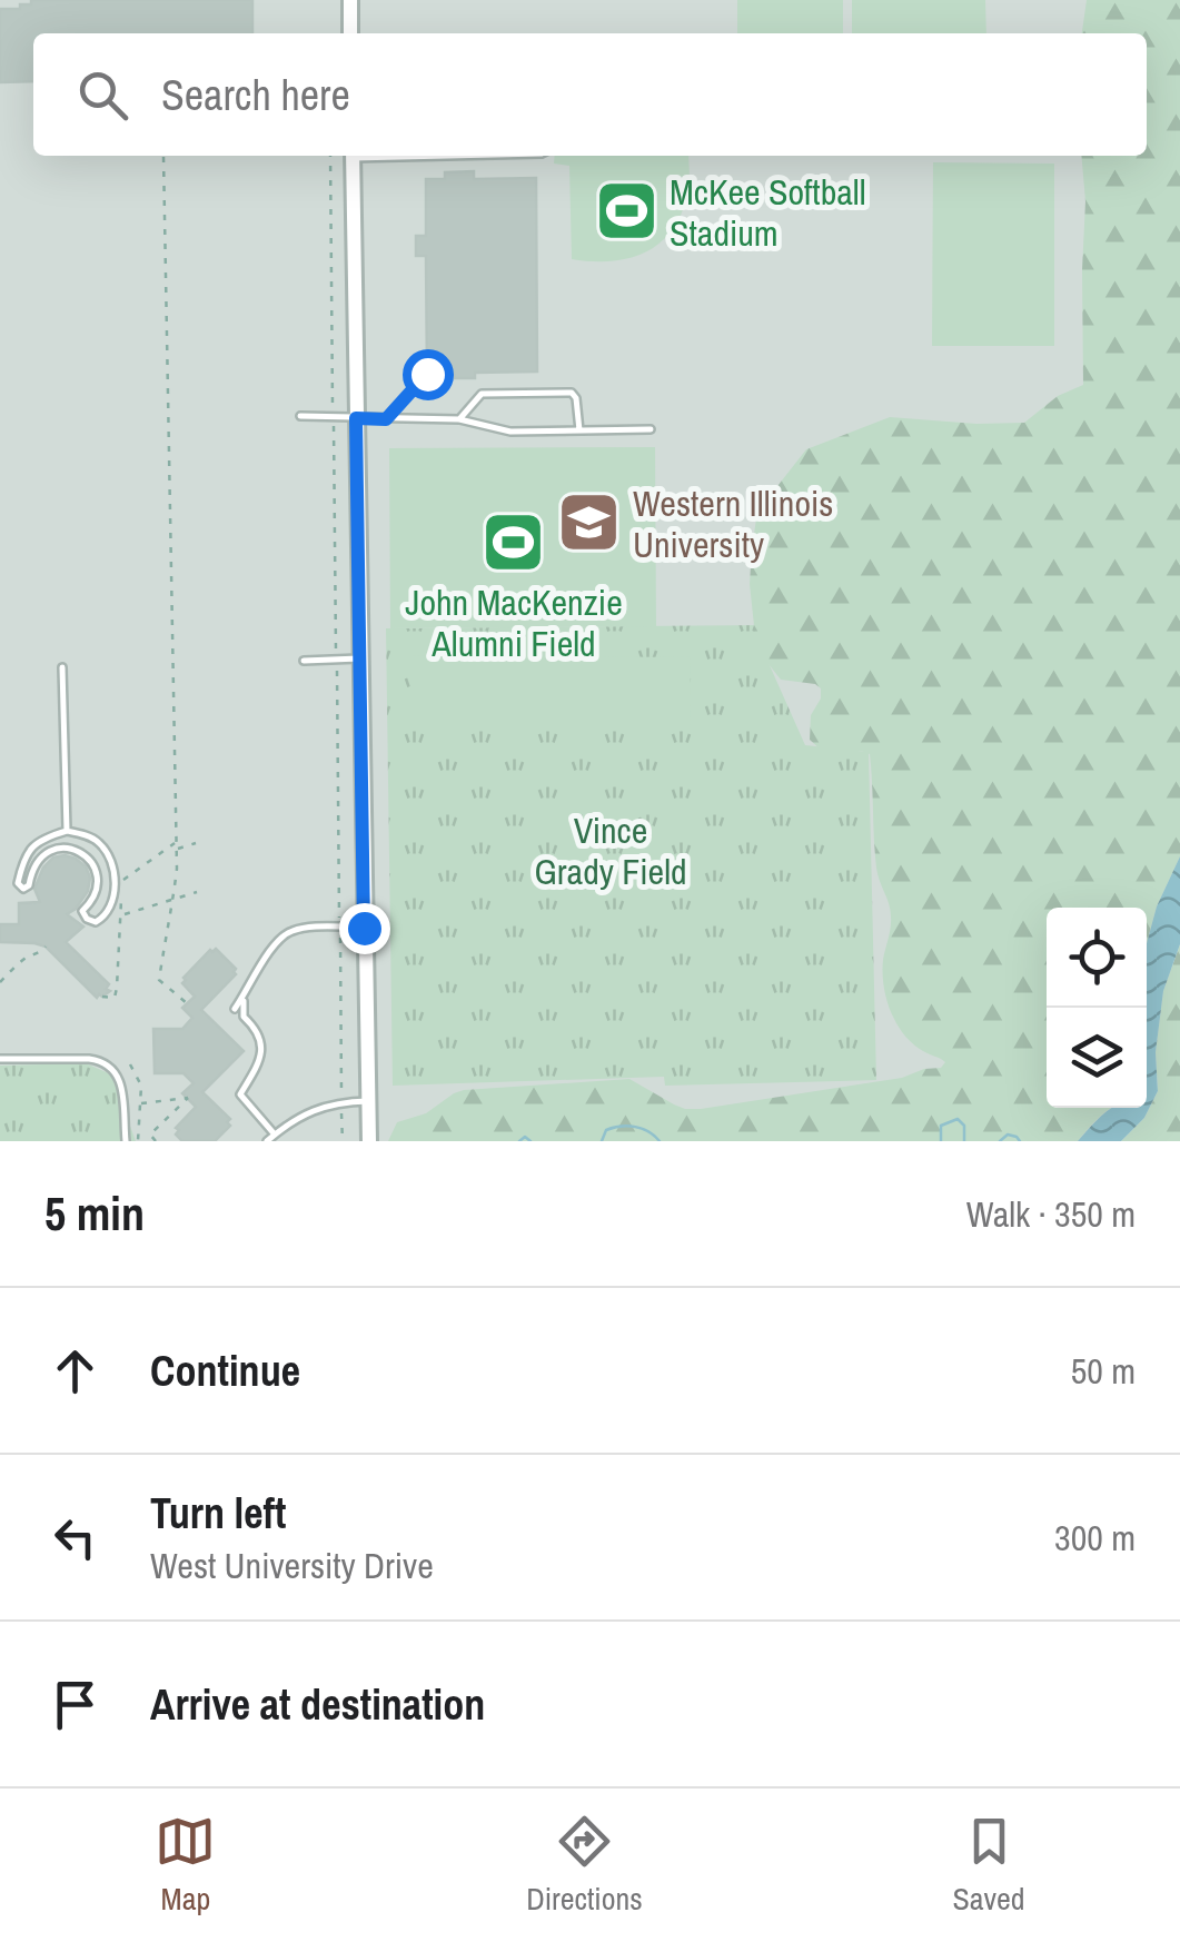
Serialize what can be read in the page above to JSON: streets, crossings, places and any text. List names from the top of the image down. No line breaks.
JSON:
{"parks":["Vince Grady Field"],"places":{"sports":["McKee Softball Stadium","John MacKenzie Alumni Field"],"school or university":["Western Illinois University"]},"page":{"search":"Search here","heading":["5 min","Walk · 350 m"],"list":[["Continue","50 m"],["Turn left","West University Drive","300 m"],"Arrive at destination"],"nav":["Map","Directions","Saved"]}}
